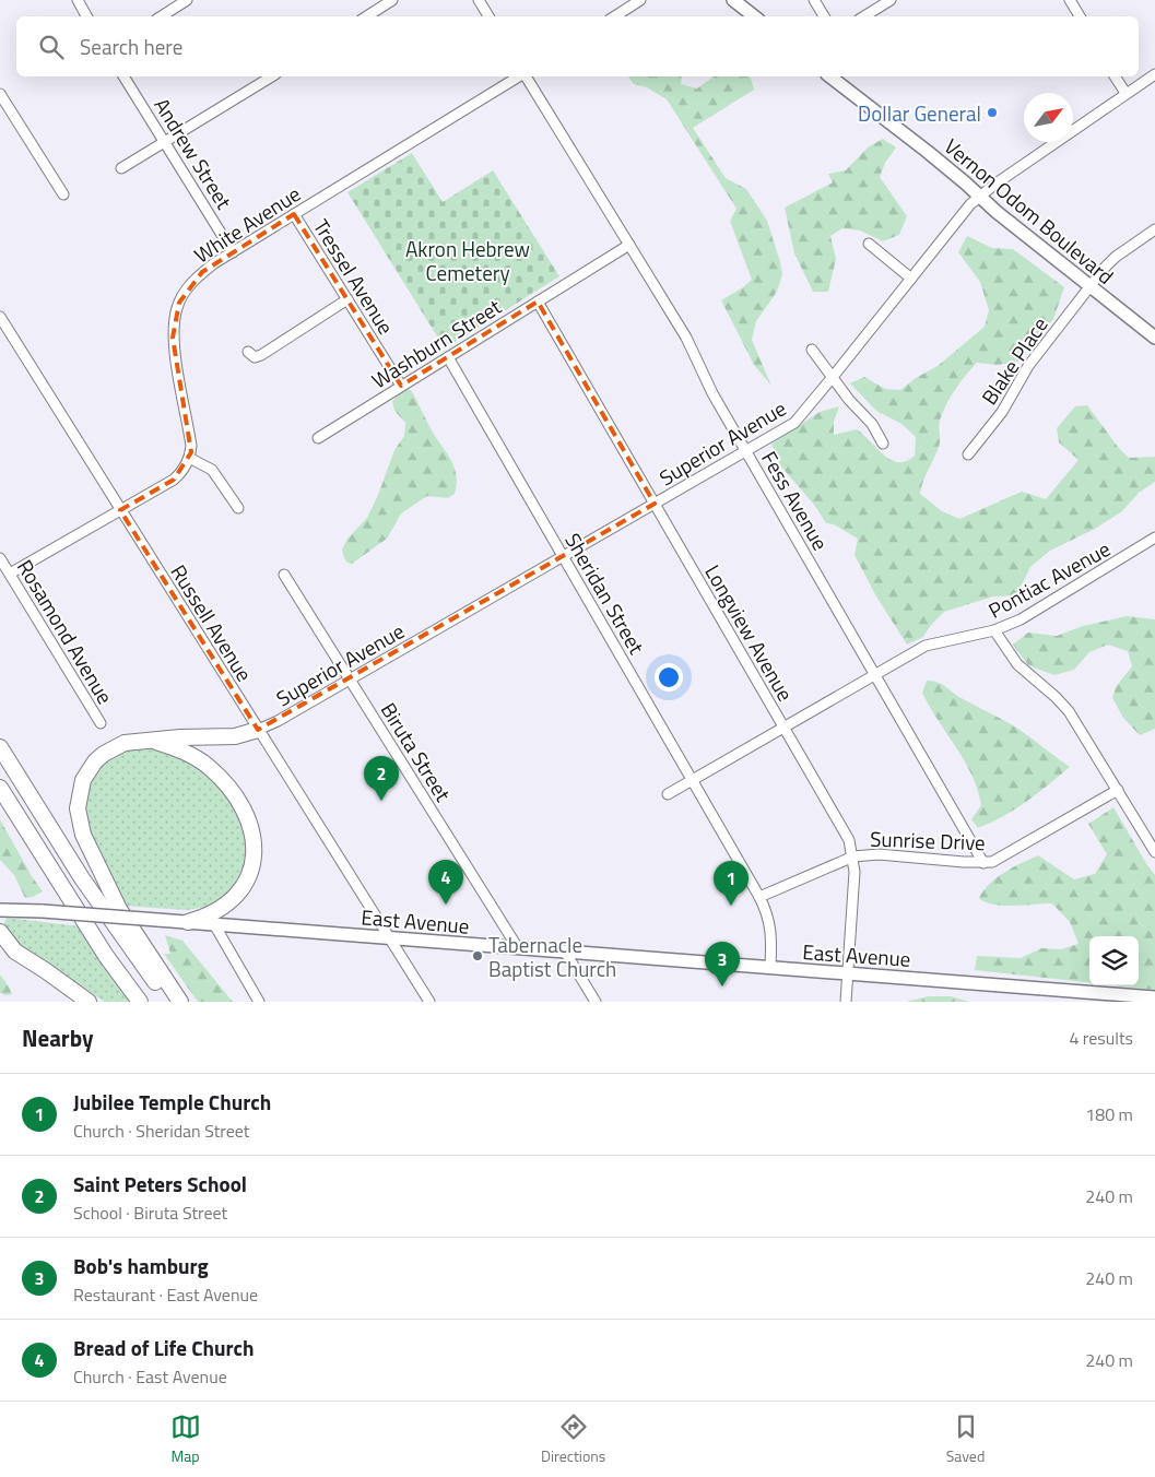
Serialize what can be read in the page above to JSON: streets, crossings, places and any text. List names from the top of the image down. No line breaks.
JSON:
{"streets":{"main road":["Vernon Odom Boulevard","East Avenue"],"street":["Andrew Street","White Avenue","Tressel Avenue","Washburn Street","Blake Place","Superior Avenue","Fess Avenue","Pontiac Avenue","Sheridan Street","Russell Avenue","Rosamond Avenue","Longview Avenue","Biruta Street","Sunrise Drive"]},"crossings":[["Andrew Street","White Avenue"],["Vernon Odom Boulevard","Blake Place"],["Vernon Odom Boulevard","Superior Avenue"],["White Avenue","Tressel Avenue"],["Tressel Avenue","Washburn Street"],["Washburn Street","Fess Avenue"],["Washburn Street","Sheridan Street"],["Washburn Street","Longview Avenue"],["Superior Avenue","Fess Avenue"],["Superior Avenue","Sheridan Street"],["Superior Avenue","Russell Avenue"],["Superior Avenue","Longview Avenue"],["Superior Avenue","Biruta Street"],["Fess Avenue","Pontiac Avenue"],["Fess Avenue","Sunrise Drive"],["Pontiac Avenue","Sheridan Street"],["Pontiac Avenue","Longview Avenue"],["Sheridan Street","Sunrise Drive"],["Sheridan Street","East Avenue"],["Russell Avenue","East Avenue"],["Longview Avenue","Sunrise Drive"],["Longview Avenue","East Avenue"],["Biruta Street","East Avenue"]],"parks":["Akron Hebrew Cemetery"],"places":["Dollar General","Tabernacle Baptist Church"],"north":"top right","page":{"search":"Search here","pins":["2","4","1","3"],"heading":["Nearby","4 results"],"list":[{"mark":"1","name":"Jubilee Temple Church","note":"Church · Sheridan Street","value":"180 m"},{"mark":"2","name":"Saint Peters School","note":"School · Biruta Street","value":"240 m"},{"mark":"3","name":"Bob's hamburg","note":"Restaurant · East Avenue","value":"240 m"},{"mark":"4","name":"Bread of Life Church","note":"Church · East Avenue","value":"240 m"}],"nav":["Map","Directions","Saved"]}}
